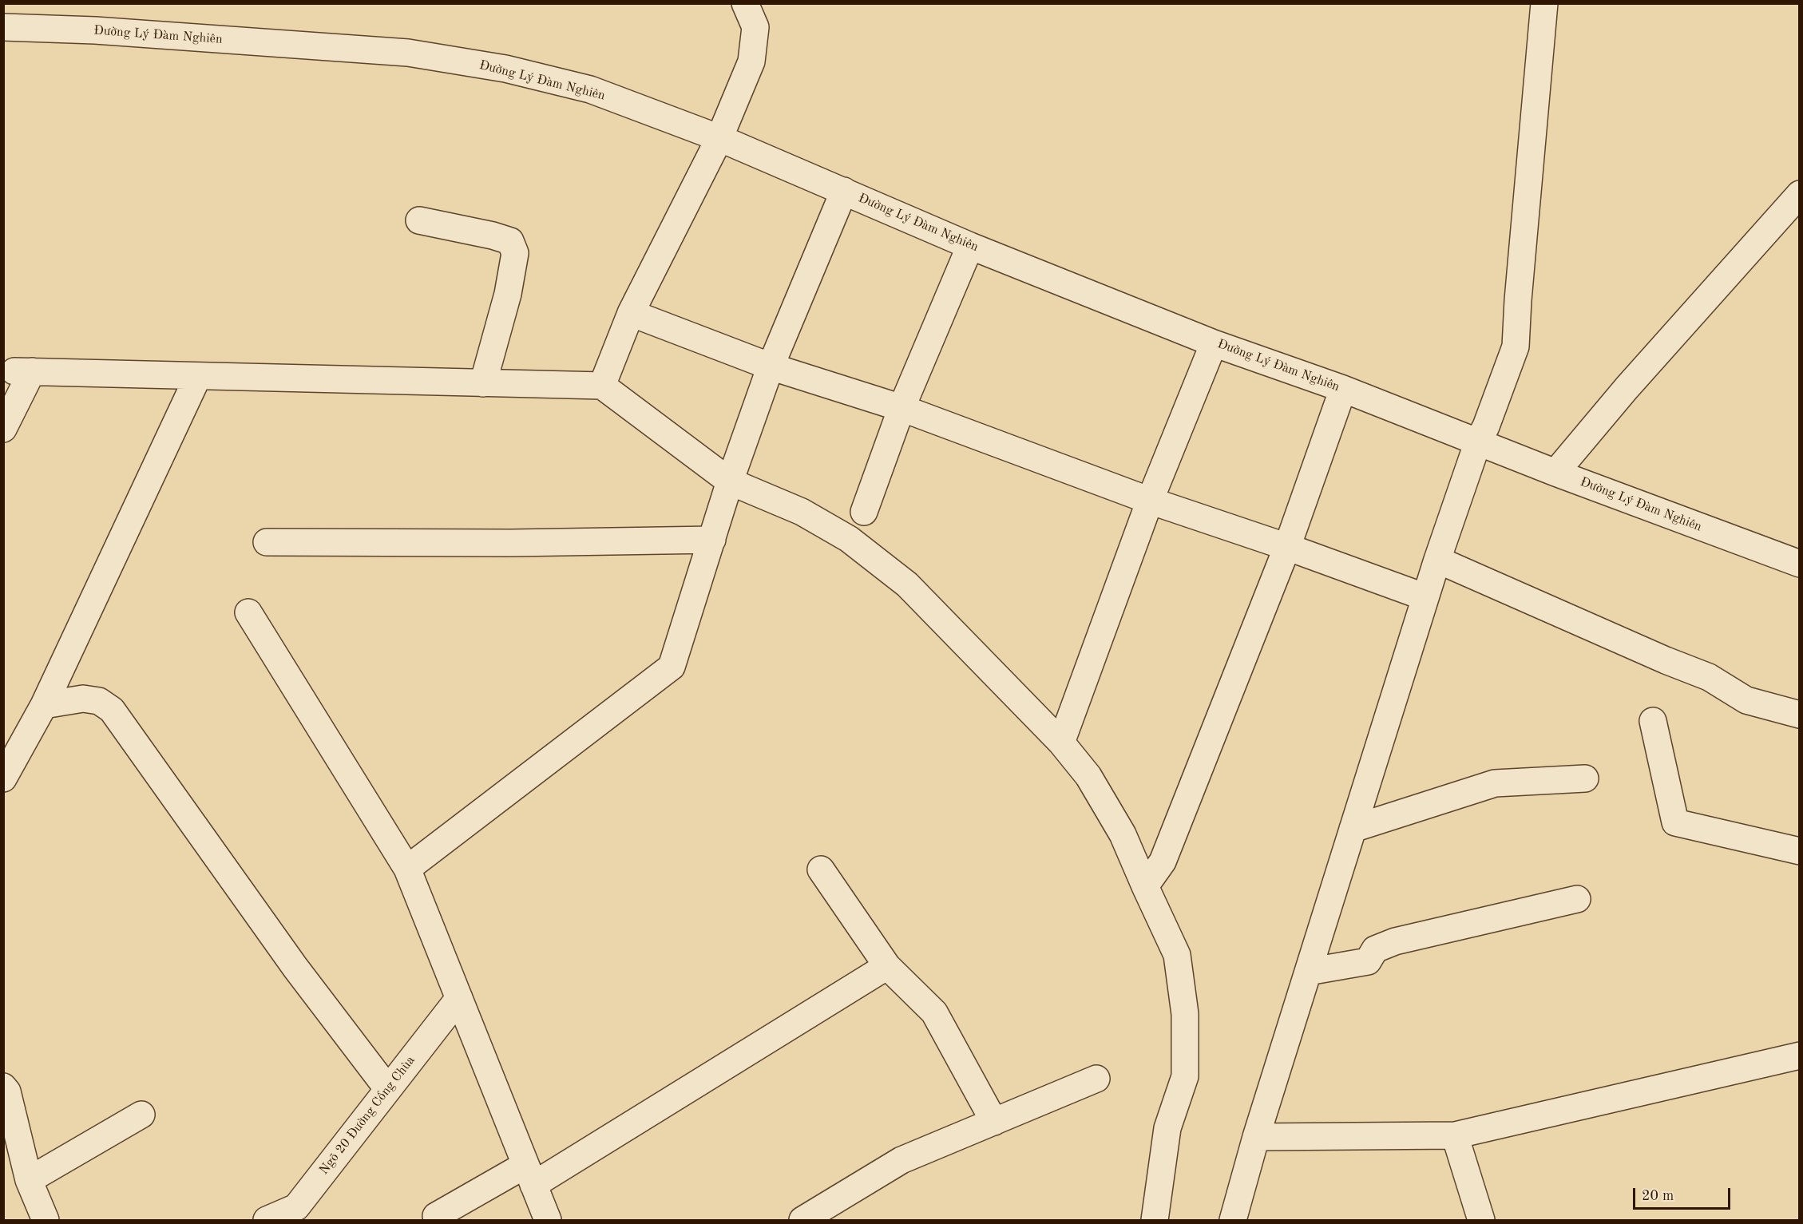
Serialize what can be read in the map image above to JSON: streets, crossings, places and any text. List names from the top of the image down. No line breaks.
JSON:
{"streets":{"street":["Đường Lý Đàm Nghiên","Ngõ 20 Đường Cổng Chùa"]},"scale_bar":"20 m"}
